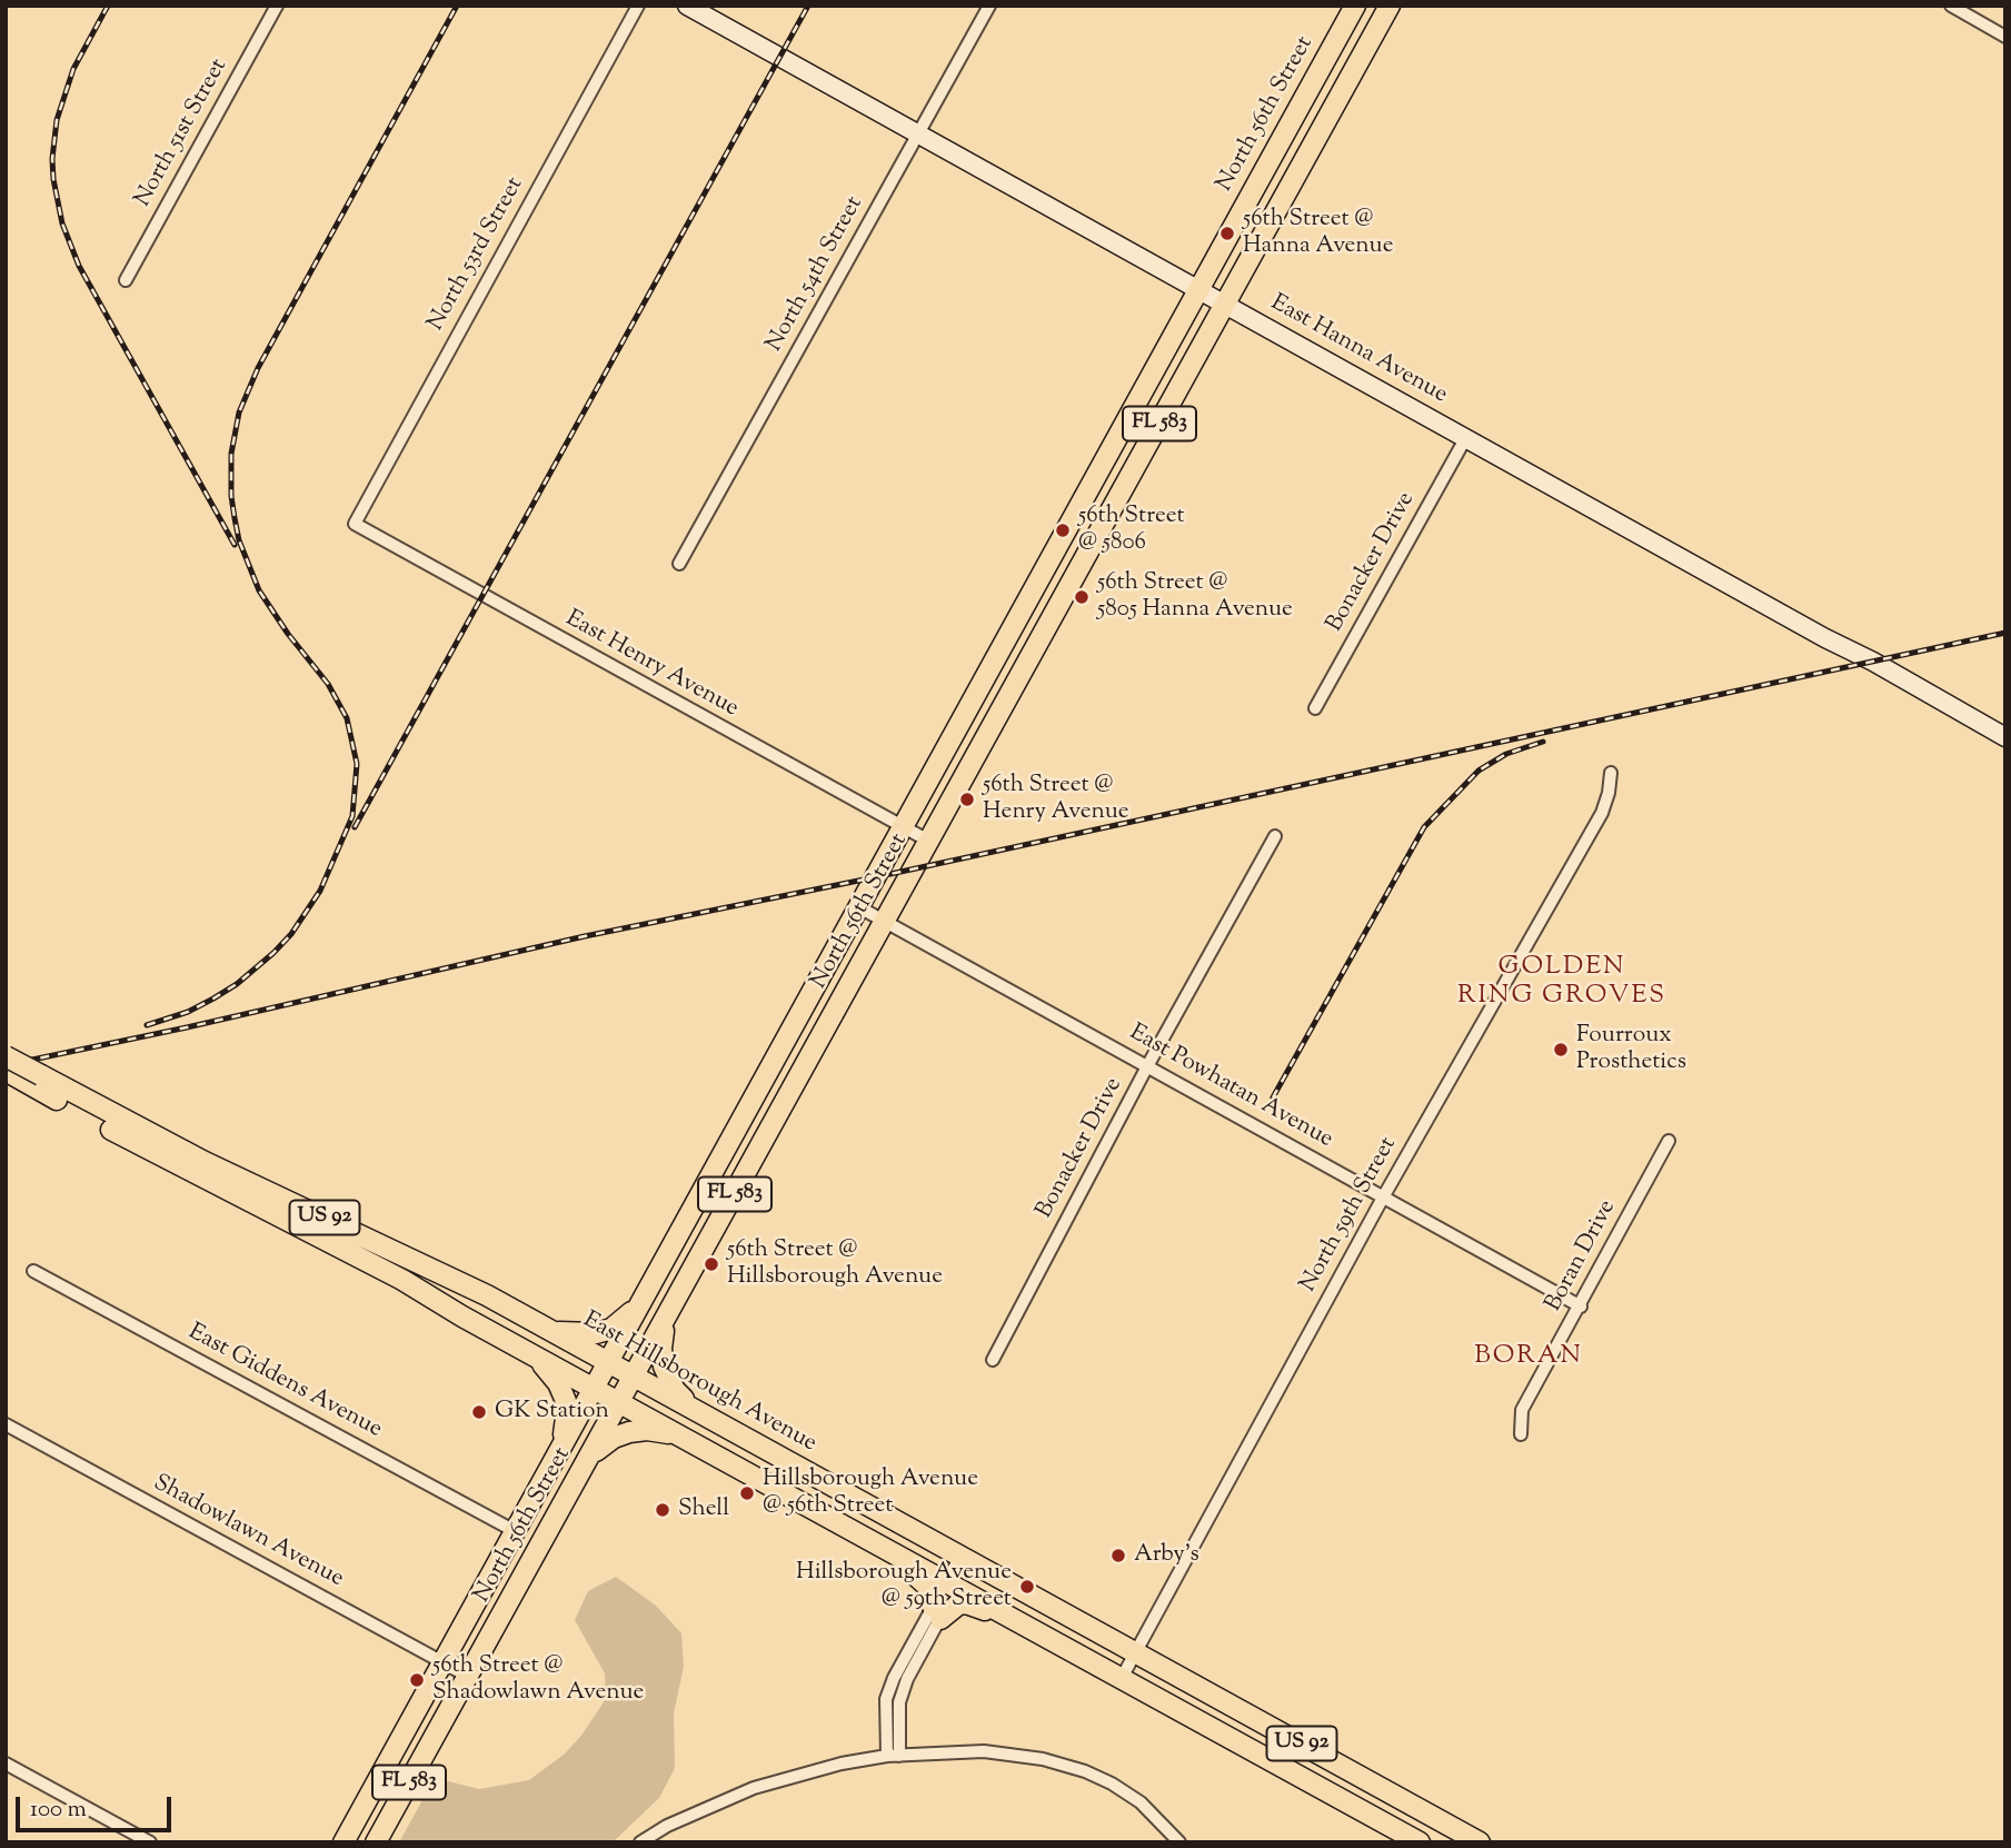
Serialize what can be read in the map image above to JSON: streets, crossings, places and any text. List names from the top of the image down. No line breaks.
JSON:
{"streets":{"main road":["North 56th Street","FL 583","US 92","East Hillsborough Avenue"],"street":["North 51st Street","North 53rd Street","North 54th Street","East Hanna Avenue","Bonacker Drive","East Henry Avenue","East Powhatan Avenue","North 59th Street","Boran Drive","East Giddens Avenue","Shadowlawn Avenue"]},"crossings":[["North 56th Street","East Hanna Avenue"],["North 56th Street","East Henry Avenue"],["North 56th Street","East Powhatan Avenue"],["North 56th Street","East Giddens Avenue"],["North 56th Street","East Hillsborough Avenue"],["North 56th Street","Shadowlawn Avenue"],["North 53rd Street","East Henry Avenue"],["North 54th Street","East Hanna Avenue"],["East Hanna Avenue","Bonacker Drive"],["Bonacker Drive","East Powhatan Avenue"],["East Powhatan Avenue","North 59th Street"],["East Powhatan Avenue","Boran Drive"],["North 59th Street","East Hillsborough Avenue"]],"districts":["GOLDEN RING GROVES","BORAN"],"places":["56th Street @ Hanna Avenue","56th Street @ 5806","56th Street @ 5805 Hanna Avenue","56th Street @ Henry Avenue","Fourroux Prosthetics","56th Street @ Hillsborough Avenue","GK Station","Hillsborough Avenue @ 56th Street","Shell","Arby's","Hillsborough Avenue @ 59th Street","56th Street @ Shadowlawn Avenue"],"scale_bar":"100 m"}
